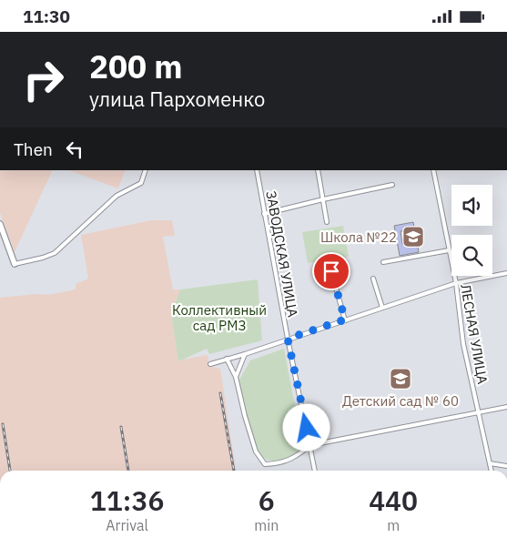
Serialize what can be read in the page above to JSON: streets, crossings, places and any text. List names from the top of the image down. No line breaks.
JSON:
{"streets":{"street":["ЗАВОДСКАЯ УЛИЦА","ЛЕСНАЯ УЛИЦА"]},"parks":["Коллективный сад РМЗ"],"places":{"school or university":["Школа №22","Детский сад № 60"]},"page":{"status":"11:30","turn":["200 m","улица Пархоменко"],"then":"Then","eta":["11:36","Arrival","6","min","440","m"]}}
